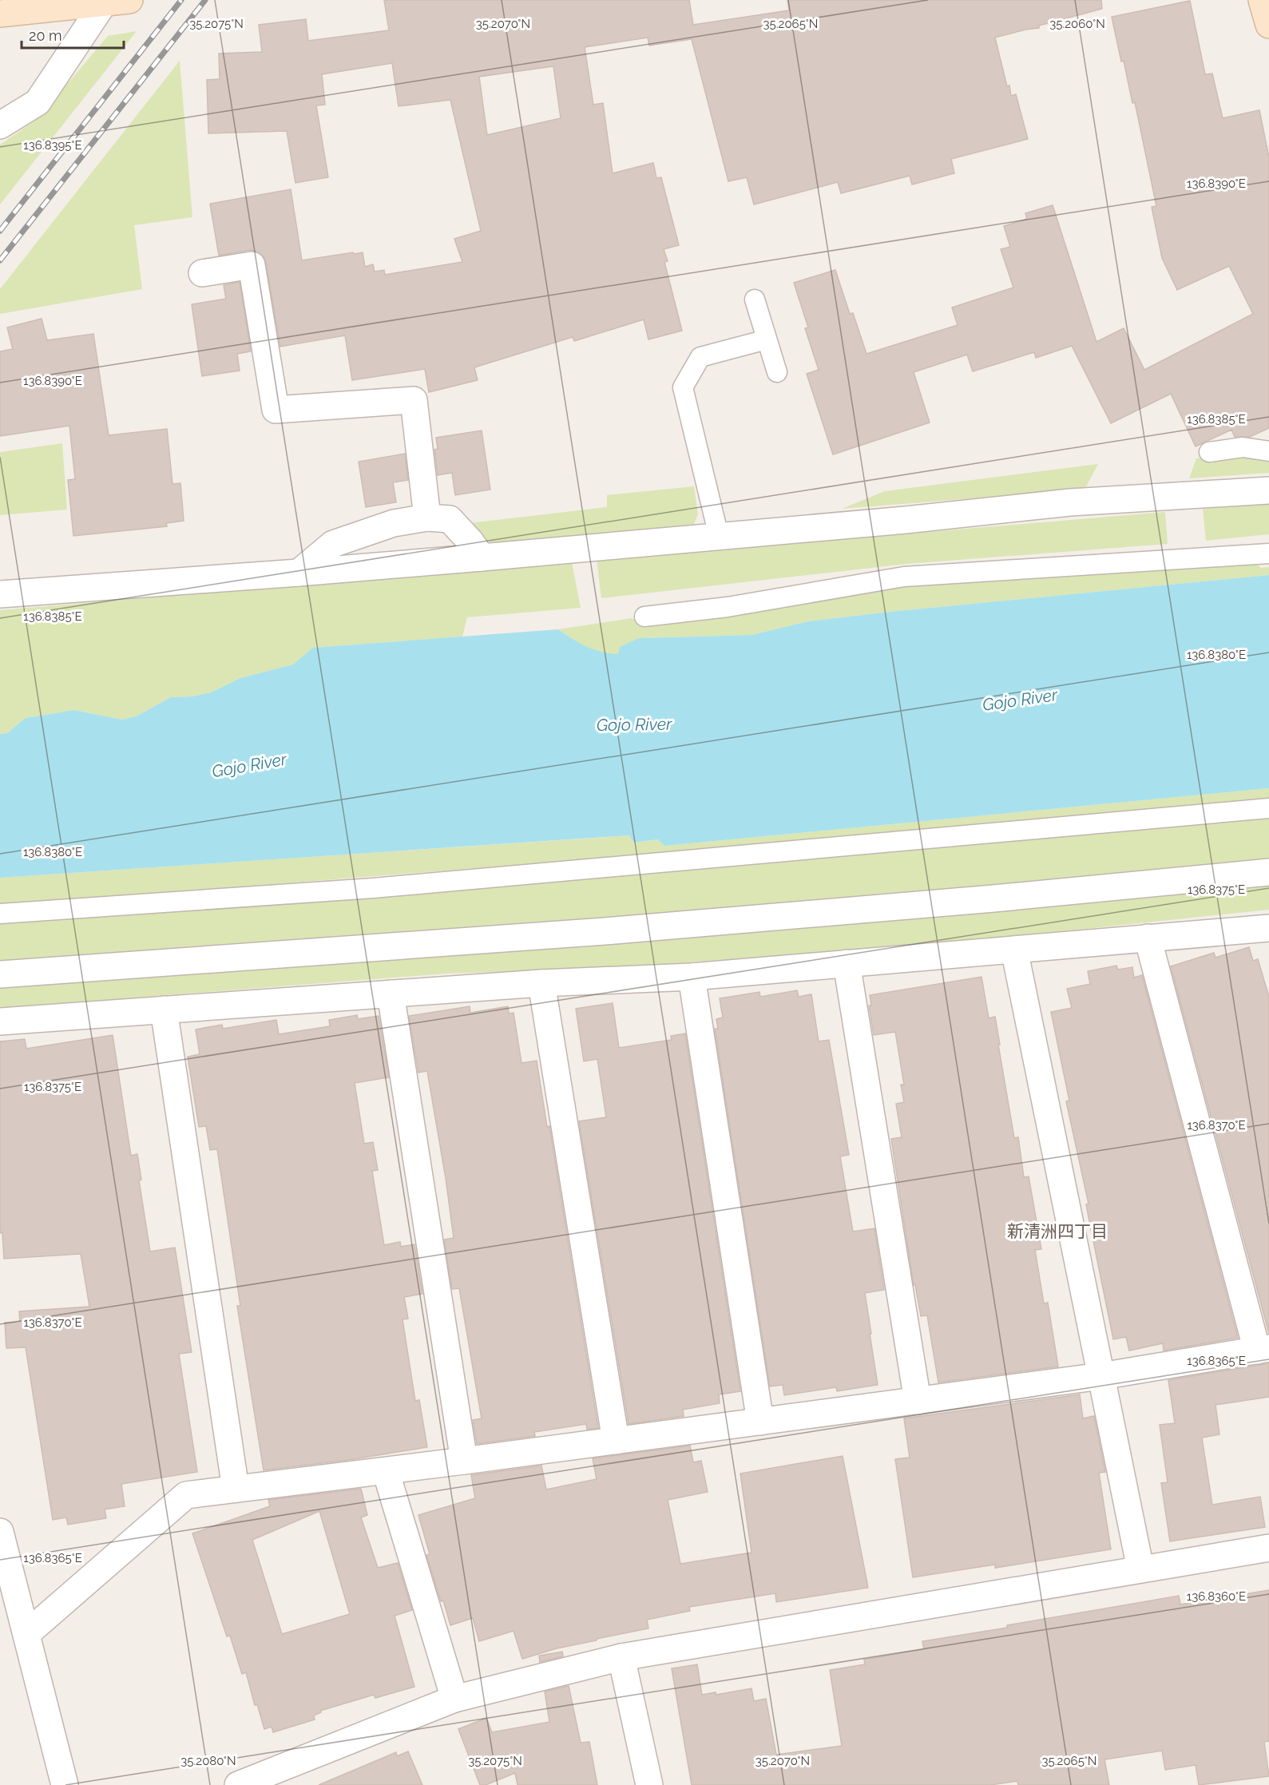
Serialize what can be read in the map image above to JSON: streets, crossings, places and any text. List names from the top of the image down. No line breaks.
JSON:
{"districts":["新清洲四丁目"],"water":["Gojo River"],"scale_bar":"20 m","coordinates":["35.2075°N","35.2070°N","35.2065°N","35.2060°N","136.8395°E","136.8390°E","136.8385°E","136.8380°E","136.8375°E","136.8370°E","136.8365°E","136.8360°E","35.2080°N"]}
